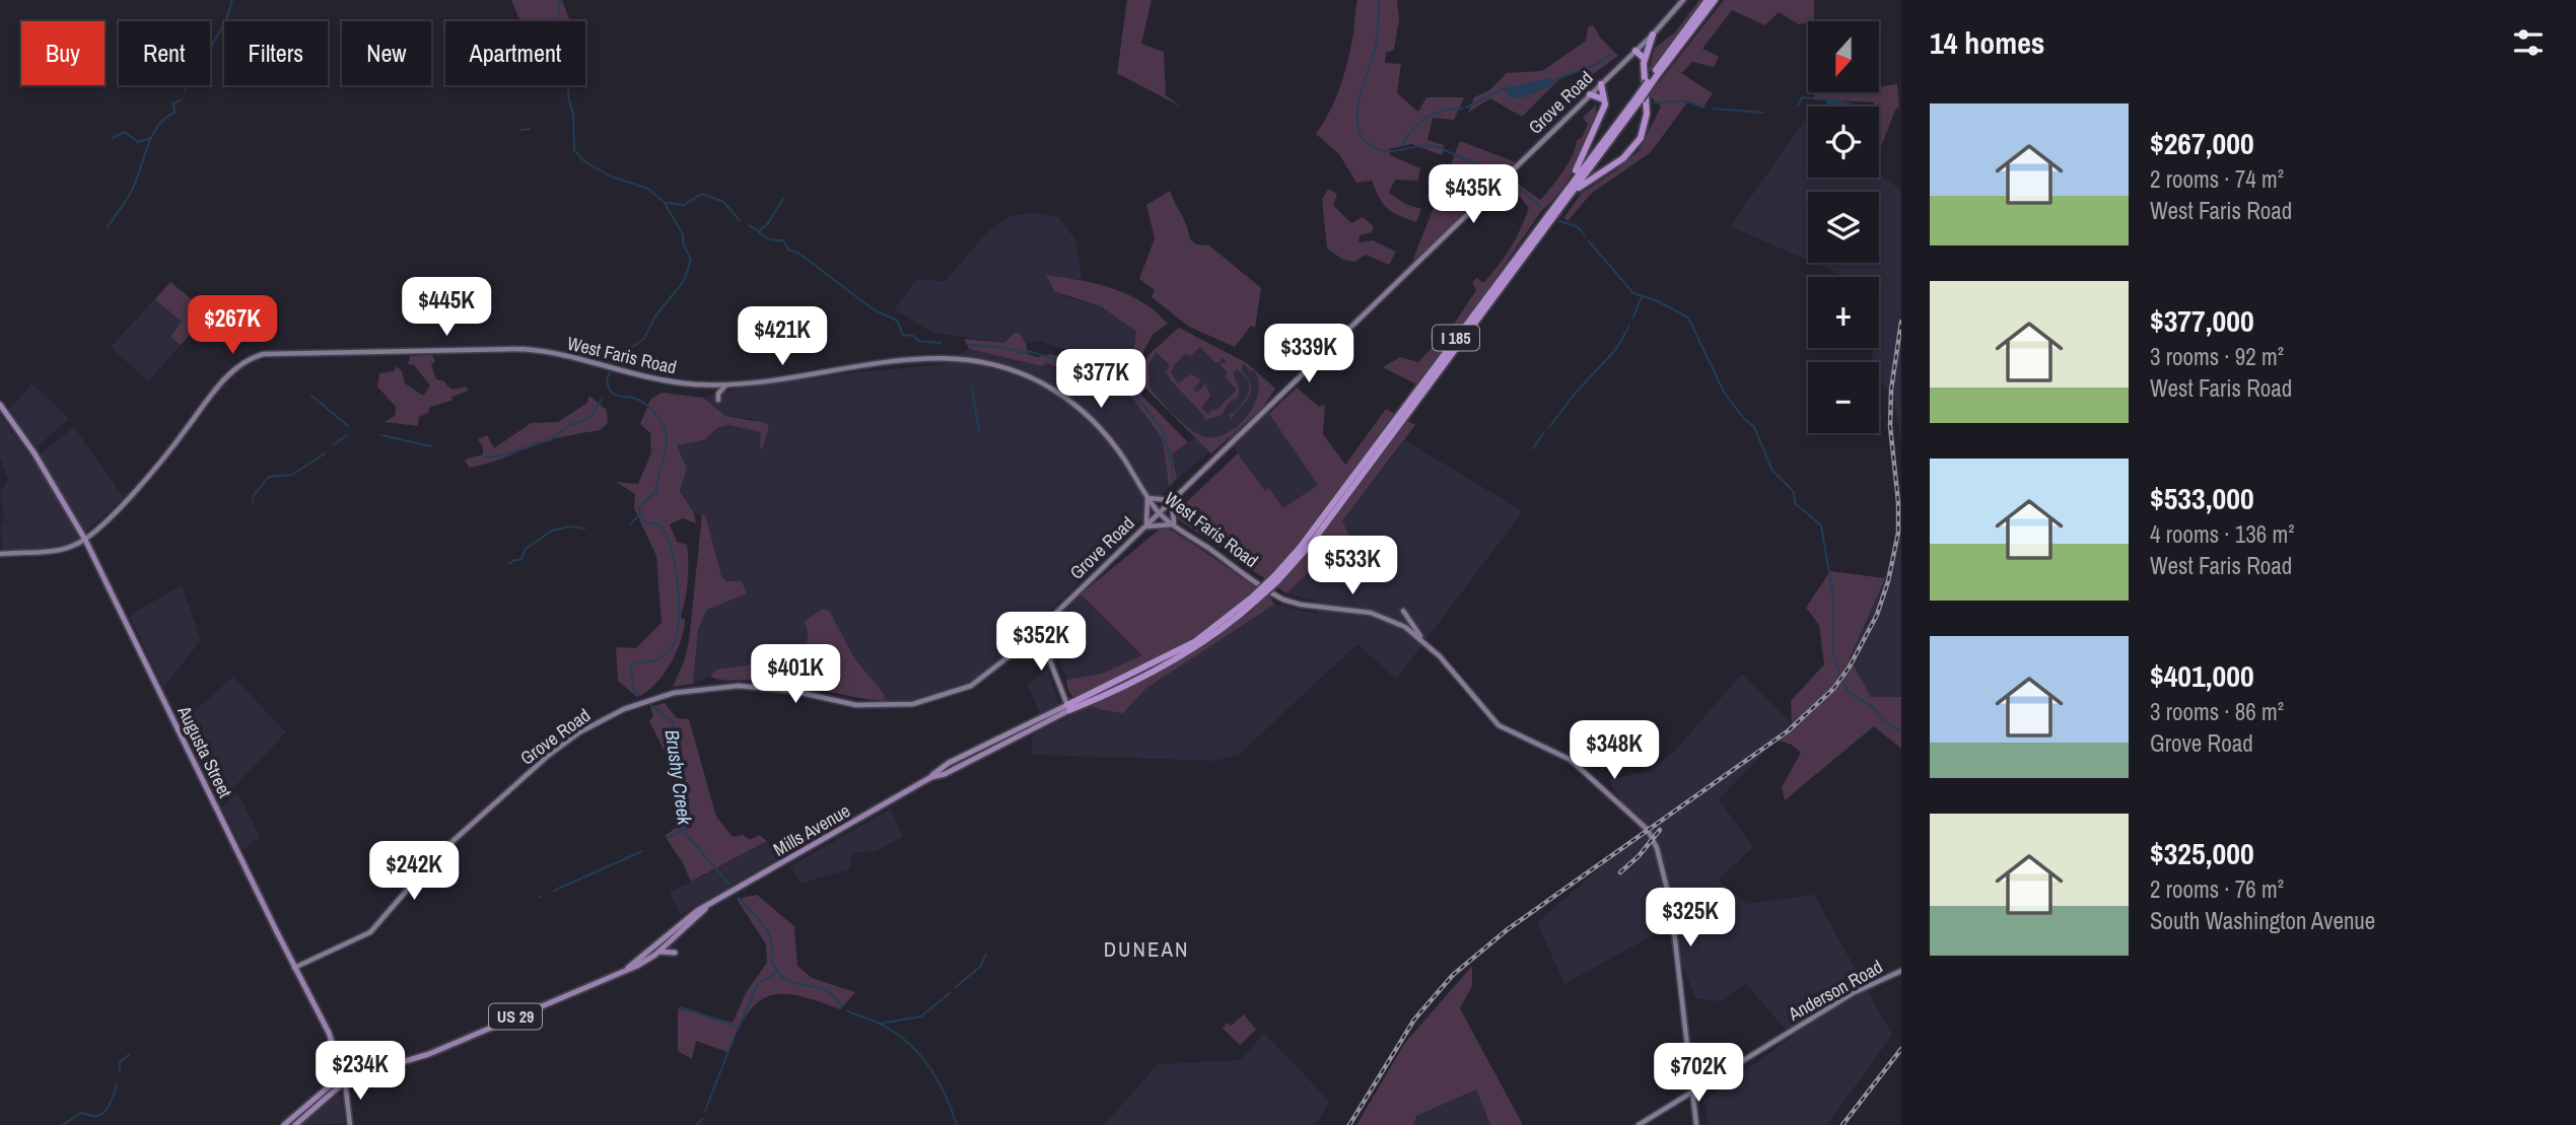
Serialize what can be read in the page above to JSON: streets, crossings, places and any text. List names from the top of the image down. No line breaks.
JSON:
{"streets":{"highway":["I 185"],"main road":["Grove Road","West Faris Road","Augusta Street","Mills Avenue","Anderson Road","US 29"]},"crossings":[["Grove Road","West Faris Road"],["Grove Road","Augusta Street"],["I 185","Mills Avenue"],["West Faris Road","Augusta Street"],["West Faris Road","Anderson Road"],["Augusta Street","Mills Avenue"],["Augusta Street","US 29"],["Mills Avenue","US 29"]],"districts":["DUNEAN"],"water":["Brushy Creek"],"north":"bottom","page":{"heading":"14 homes","map_buttons":["+","−"],"chip":["Buy","Rent","Filters","New","Apartment"],"list":[{"name":"$267,000","note":"2 rooms · 74 m² · West Faris Road"},{"name":"$377,000","note":"3 rooms · 92 m² · West Faris Road"},{"name":"$533,000","note":"4 rooms · 136 m² · West Faris Road"},{"name":"$401,000","note":"3 rooms · 86 m² · Grove Road"},{"name":"$325,000","note":"2 rooms · 76 m² · South Washington Avenue"}],"price":["$435K","$445K","$267K","$421K","$339K","$377K","$533K","$352K","$401K","$348K","$242K","$325K","$234K","$702K"]}}
